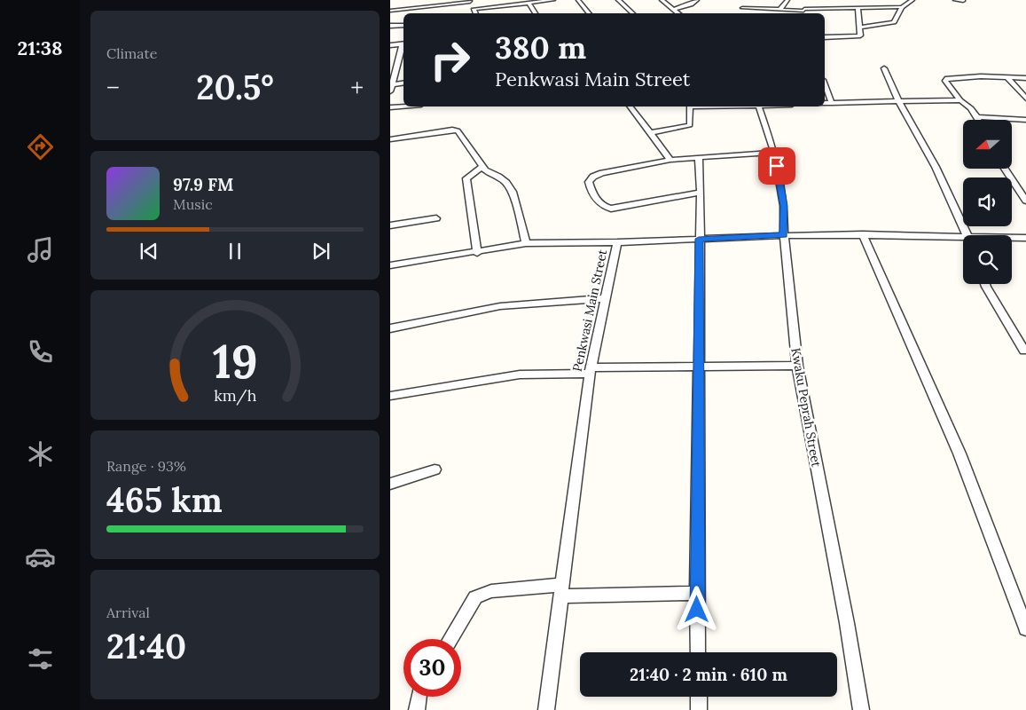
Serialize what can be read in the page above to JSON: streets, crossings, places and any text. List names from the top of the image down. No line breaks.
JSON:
{"streets":{"street":["Penkwasi Main Street","Kwaku Peprah Street"]},"crossings":[["Penkwasi Main Street","Kwaku Peprah Street"]],"north":"left","page":{"tabs":"21:38","tile":["Climate",["Range · 93%","465 km"],["Arrival","21:40"]],"turn":["380 m","Penkwasi Main Street"],"heat":["−","20.5°","+"],"song":["97.9 FM","Music"],"limit":"30","trip":"21:40 · 2 min · 610 m","gauge":["19","km/h"]}}
